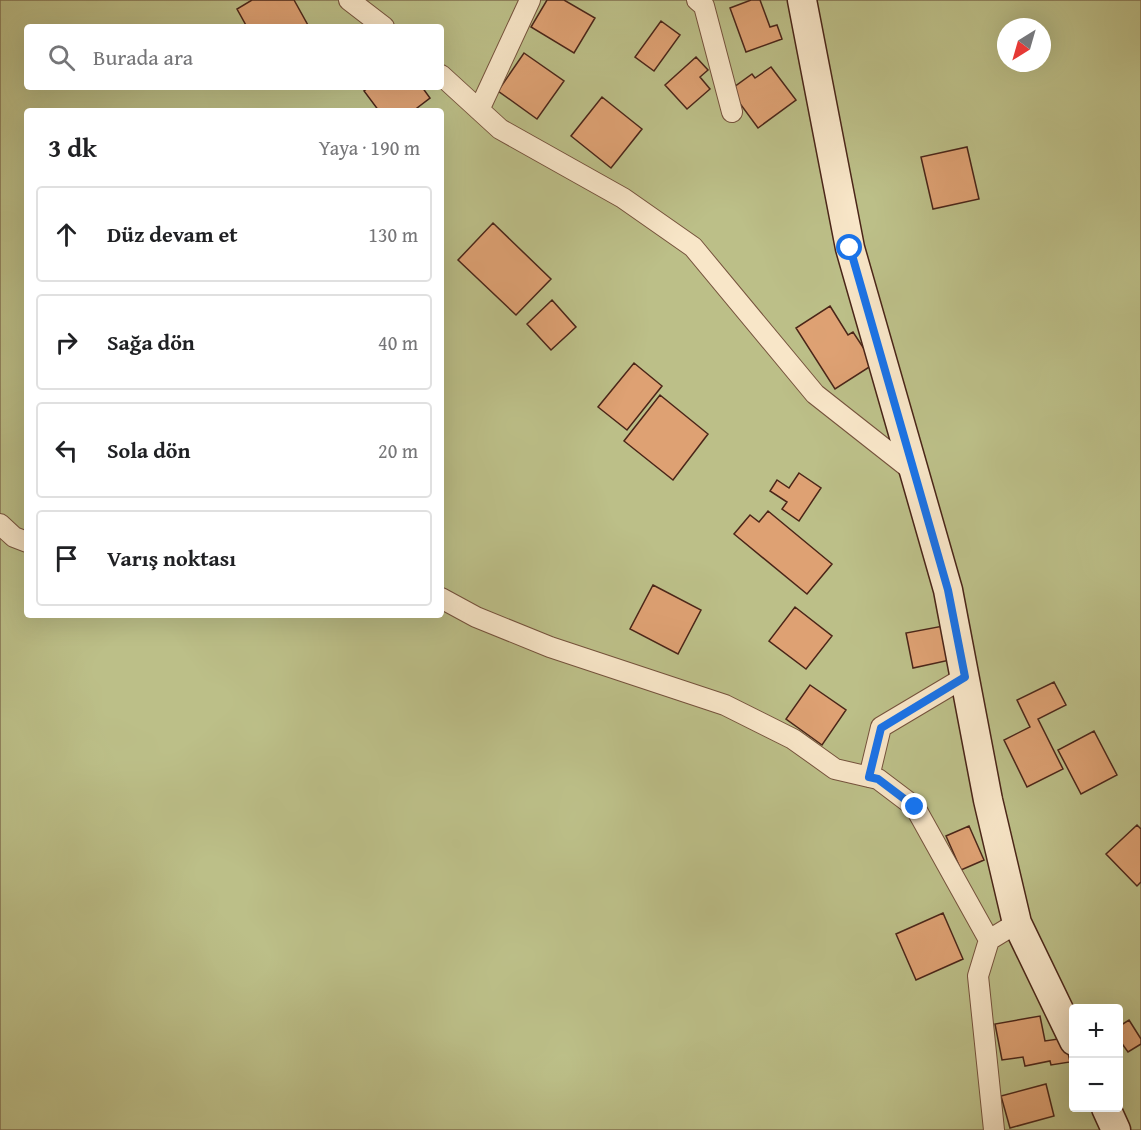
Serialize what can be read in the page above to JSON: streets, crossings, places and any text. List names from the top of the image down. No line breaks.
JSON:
{"north":"bottom left","page":{"search":"Burada ara","heading":["3 dk","Yaya · 190 m"],"list":[["Düz devam et","130 m"],["Sağa dön","40 m"],["Sola dön","20 m"],"Varış noktası"],"map_buttons":["+","−"]}}
